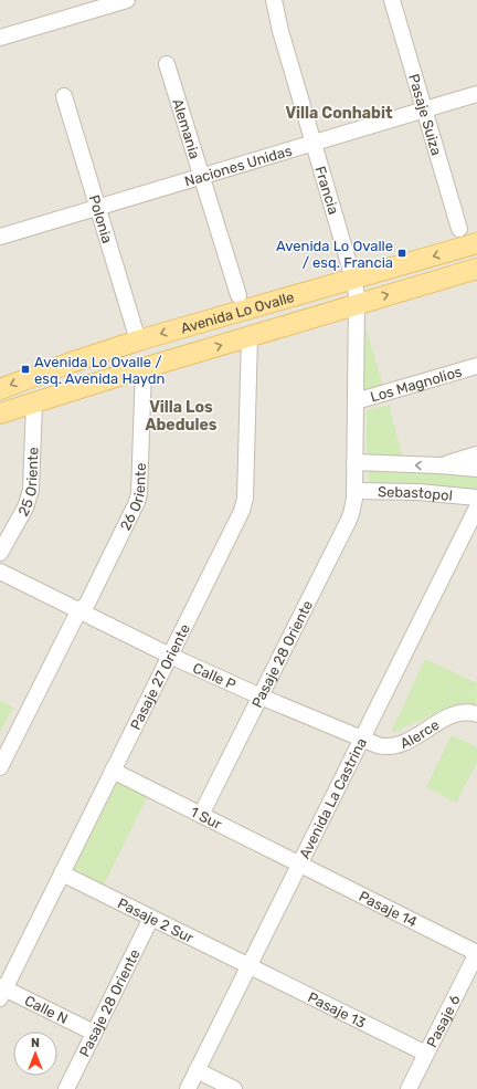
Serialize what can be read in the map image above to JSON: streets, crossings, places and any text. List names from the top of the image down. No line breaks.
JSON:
{"streets":{"main road":["Avenida Lo Ovalle"],"street":["Pasaje Suiza","Alemania","Naciones Unidas","Francia","Polonia","Los Magnolios","25 Oriente","Sebastopol","26 Oriente","Pasaje 28 Oriente","Pasaje 27 Oriente","Calle P","Alerce","Avenida La Castrina","1 Sur","Pasaje 14","Pasaje 2 Sur","Calle N","Pasaje 13","Pasaje 6"]},"crossings":[["Pasaje Suiza","Naciones Unidas"],["Alemania","Naciones Unidas"],["Naciones Unidas","Francia"],["Naciones Unidas","Polonia"],["Francia","Avenida Lo Ovalle"],["Francia","Los Magnolios"],["Francia","Sebastopol"],["Francia","Pasaje 28 Oriente"],["Polonia","Avenida Lo Ovalle"],["Avenida Lo Ovalle","25 Oriente"],["Avenida Lo Ovalle","26 Oriente"],["Avenida Lo Ovalle","Pasaje 27 Oriente"],["Sebastopol","Pasaje 28 Oriente"],["26 Oriente","Calle P"],["Pasaje 28 Oriente","Calle P"],["Pasaje 28 Oriente","1 Sur"],["Pasaje 28 Oriente","Pasaje 2 Sur"],["Pasaje 28 Oriente","Calle N"],["Pasaje 27 Oriente","Calle P"],["Pasaje 27 Oriente","1 Sur"],["Pasaje 27 Oriente","Pasaje 2 Sur"],["Pasaje 27 Oriente","Calle N"],["Calle P","Alerce"],["Calle P","Avenida La Castrina"],["Alerce","Avenida La Castrina"],["Avenida La Castrina","1 Sur"],["Avenida La Castrina","Pasaje 14"],["Avenida La Castrina","Pasaje 2 Sur"],["Avenida La Castrina","Pasaje 13"],["1 Sur","Pasaje 14"],["Pasaje 14","Pasaje 6"],["Pasaje 2 Sur","Pasaje 13"],["Pasaje 13","Pasaje 6"]],"districts":["Villa Conhabit","Villa Los Abedules"],"places":{"transit":["Avenida Lo Ovalle / esq. Francia","Avenida Lo Ovalle / esq. Avenida Haydn"]},"north":"top"}
